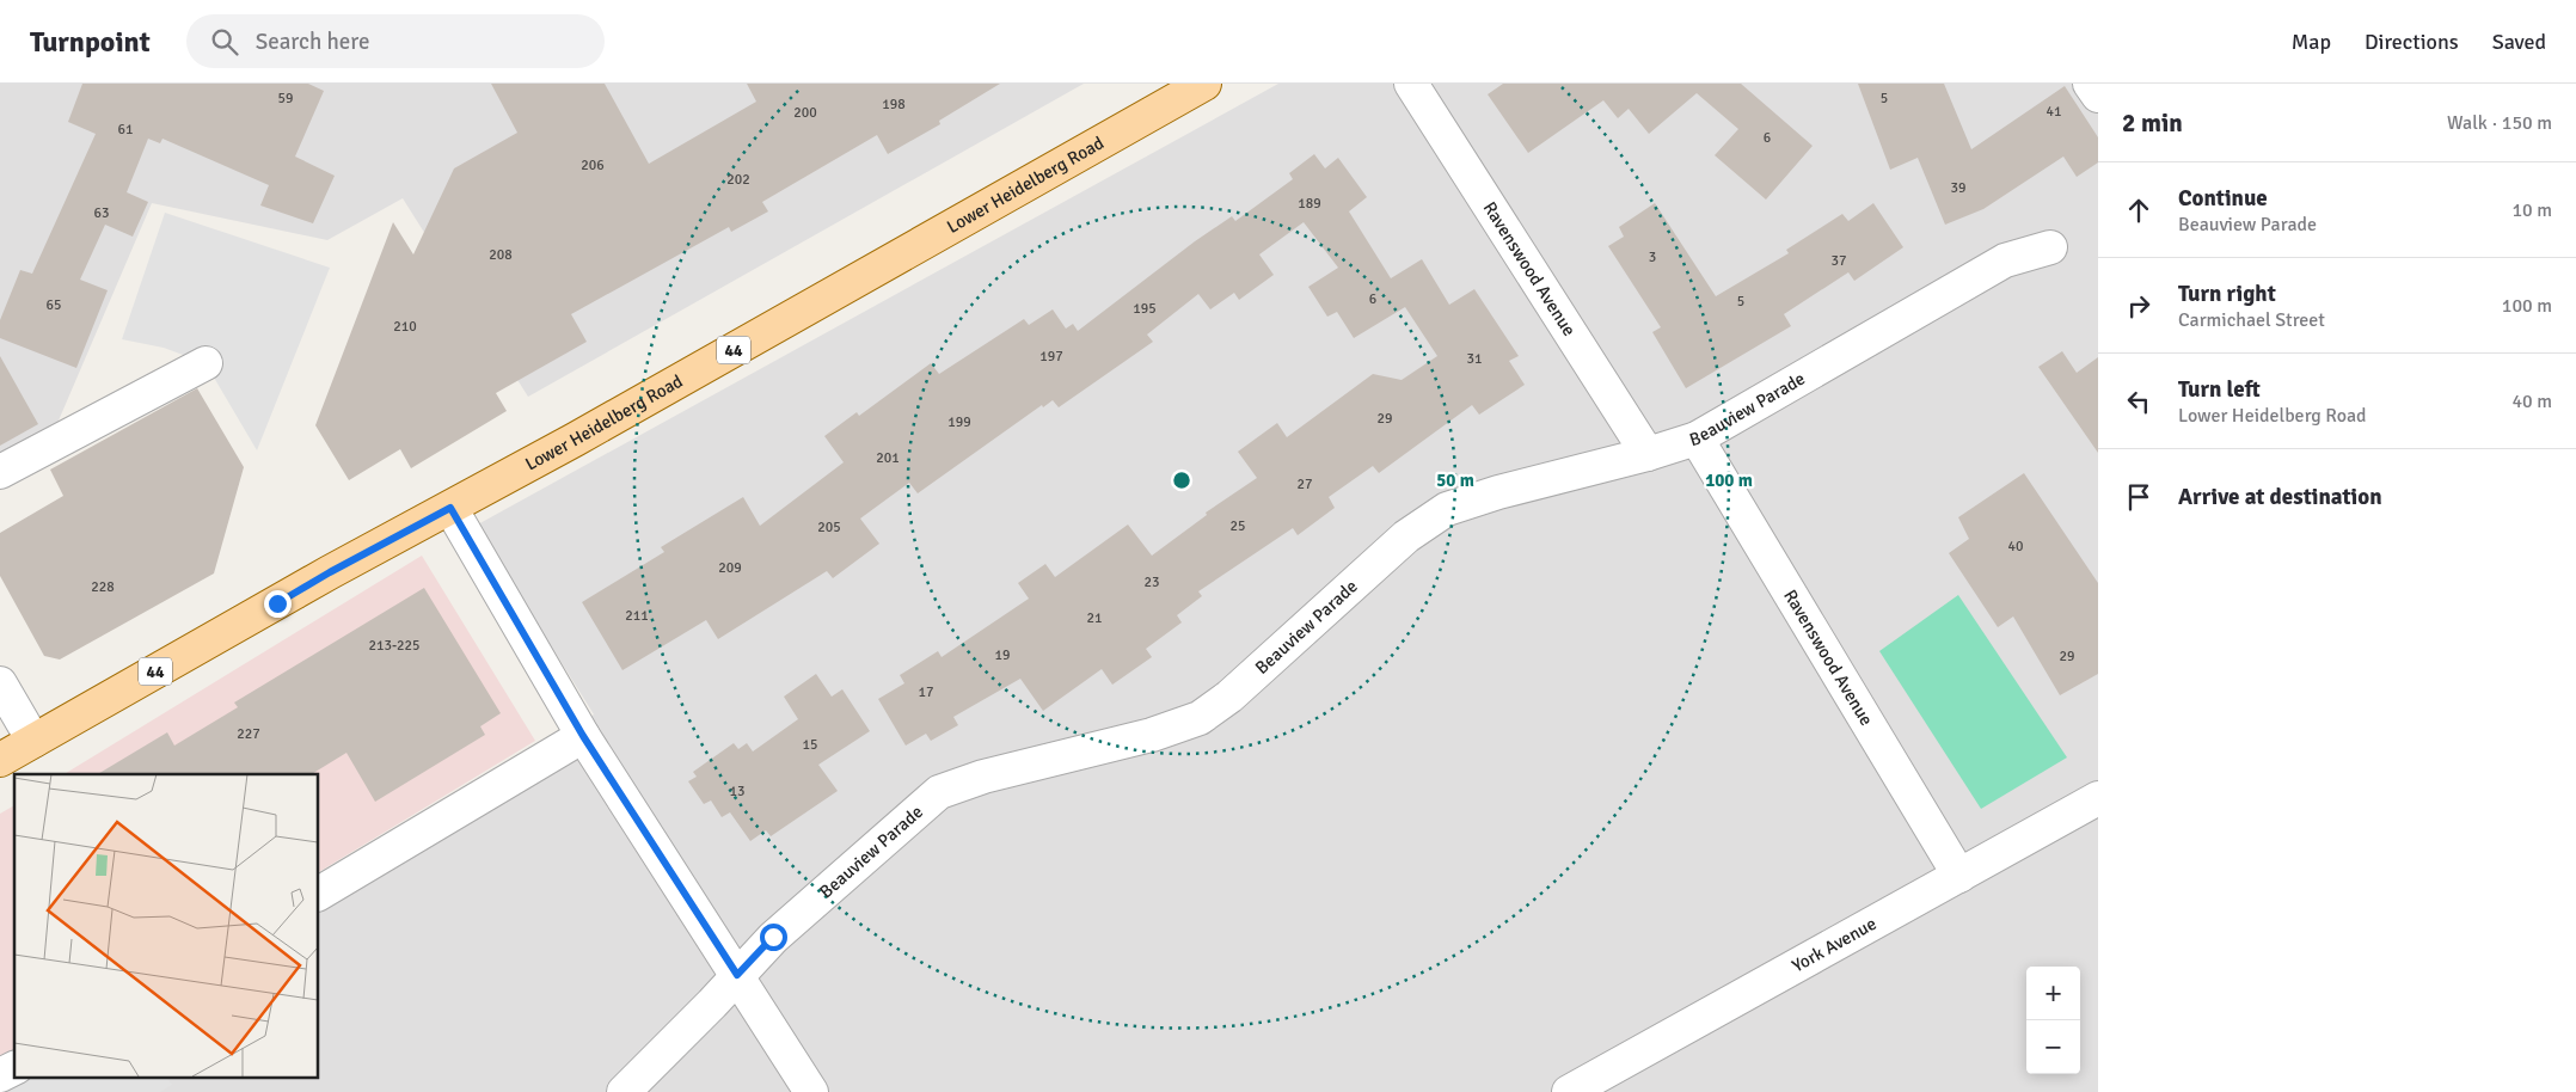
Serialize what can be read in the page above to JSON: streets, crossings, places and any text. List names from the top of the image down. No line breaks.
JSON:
{"streets":{"main road":["Lower Heidelberg Road","44"],"street":["Ravenswood Avenue","Beauview Parade","York Avenue"]},"crossings":[["Ravenswood Avenue","Beauview Parade"],["Ravenswood Avenue","York Avenue"]],"house_numbers":["59","5","198","41","200","61","6","206","202","39","189","63","208","3","37","6","5","65","195","210","197","31","29","199","201","27","25","205","40","209","23","228","211","21","213-225","19","29","17","227","15","13"],"page":{"header":"Turnpoint","search":"Search here","nav":["Map","Directions","Saved"],"heading":["2 min","Walk · 150 m"],"list":[["Continue","Beauview Parade","10 m"],["Turn right","Carmichael Street","100 m"],["Turn left","Lower Heidelberg Road","40 m"],"Arrive at destination"],"map_buttons":["+","−"]},"rings":["50 m","100 m"]}
